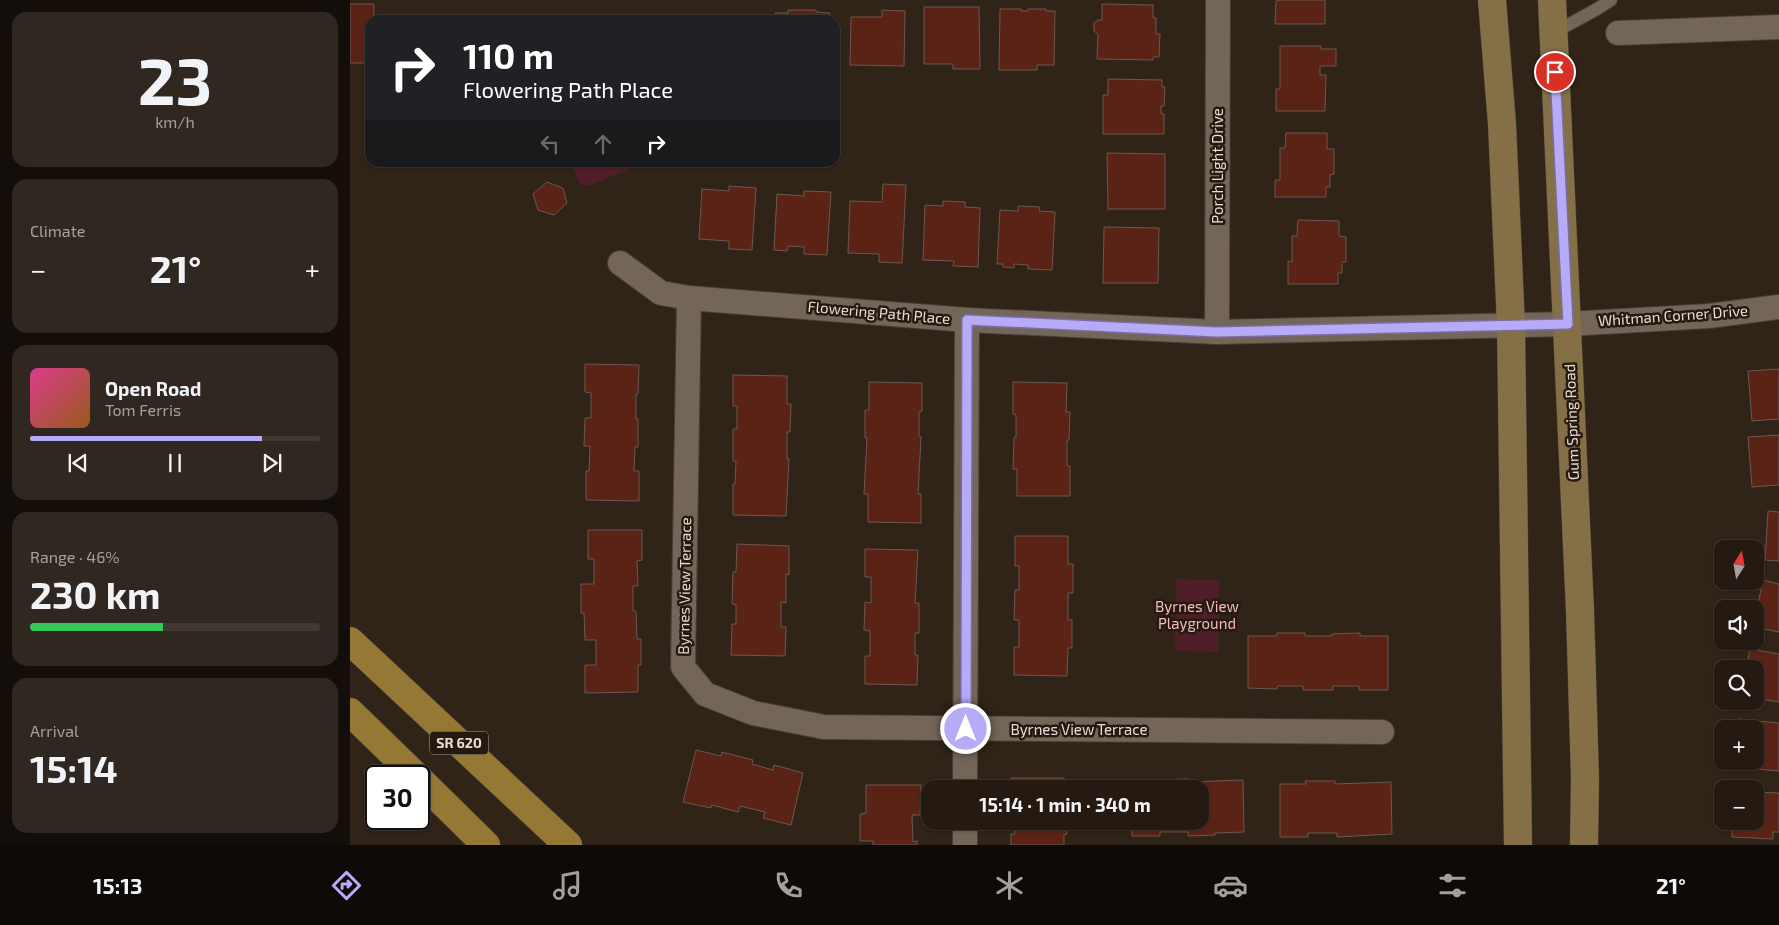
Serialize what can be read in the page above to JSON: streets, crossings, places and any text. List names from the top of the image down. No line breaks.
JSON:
{"streets":{"main road":["Gum Spring Road","SR 620"],"street":["Porch Light Drive","Flowering Path Place","Whitman Corner Drive","Byrnes View Terrace"]},"crossings":[["Porch Light Drive","Flowering Path Place"],["Flowering Path Place","Whitman Corner Drive"],["Flowering Path Place","Gum Spring Road"],["Flowering Path Place","Byrnes View Terrace"],["Whitman Corner Drive","Gum Spring Road"]],"parks":["Byrnes View Playground"],"north":"top","page":{"tile":[["23","km/h"],"Climate",["Range · 46%","230 km"],["Arrival","15:14"]],"turn":["110 m","Flowering Path Place"],"heat":["−","21°","+"],"song":["Open Road","Tom Ferris"],"map_buttons":["+","−"],"limit":"30","trip":"15:14 · 1 min · 340 m","tabs":["15:13","21°"]}}
